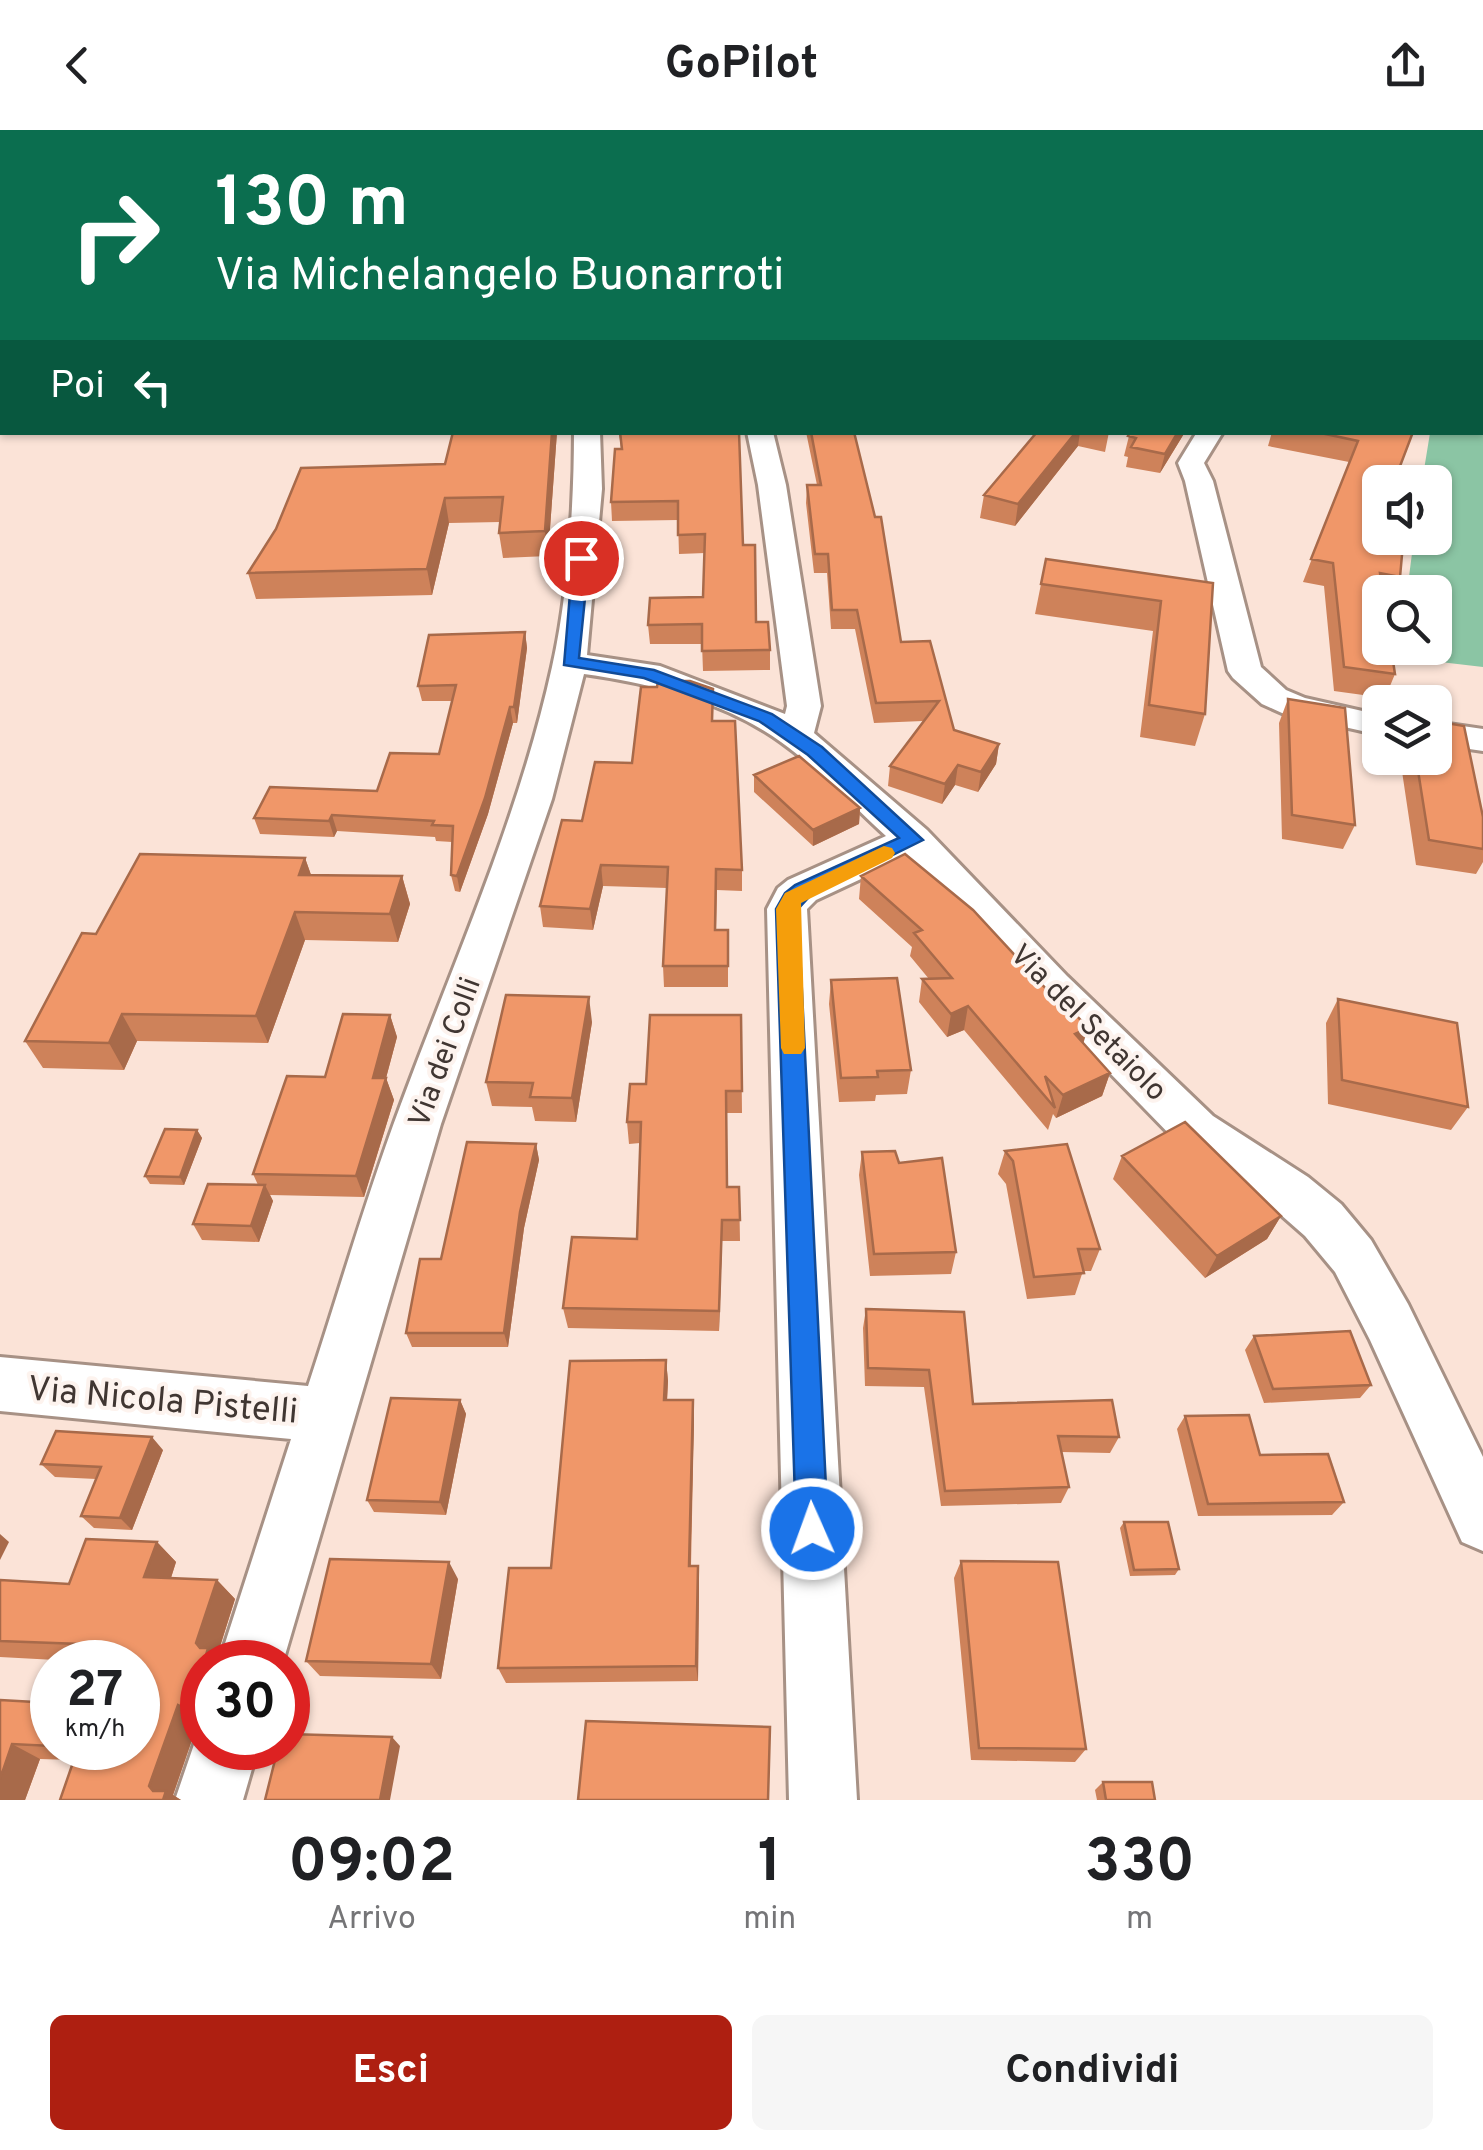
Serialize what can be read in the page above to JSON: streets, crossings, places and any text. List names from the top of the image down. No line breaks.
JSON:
{"streets":{"street":["Via del Setaiolo","Via dei Colli","Via Nicola Pistelli"]},"crossings":[["Via del Setaiolo","Via dei Colli"],["Via dei Colli","Via Nicola Pistelli"]],"page":{"header":"GoPilot","turn":["130 m","Via Michelangelo Buonarroti"],"then":"Poi","speed":"27 km/h","limit":"30","eta":["09:02","Arrivo","1","min","330","m"],"buttons":["Esci","Condividi"]}}
